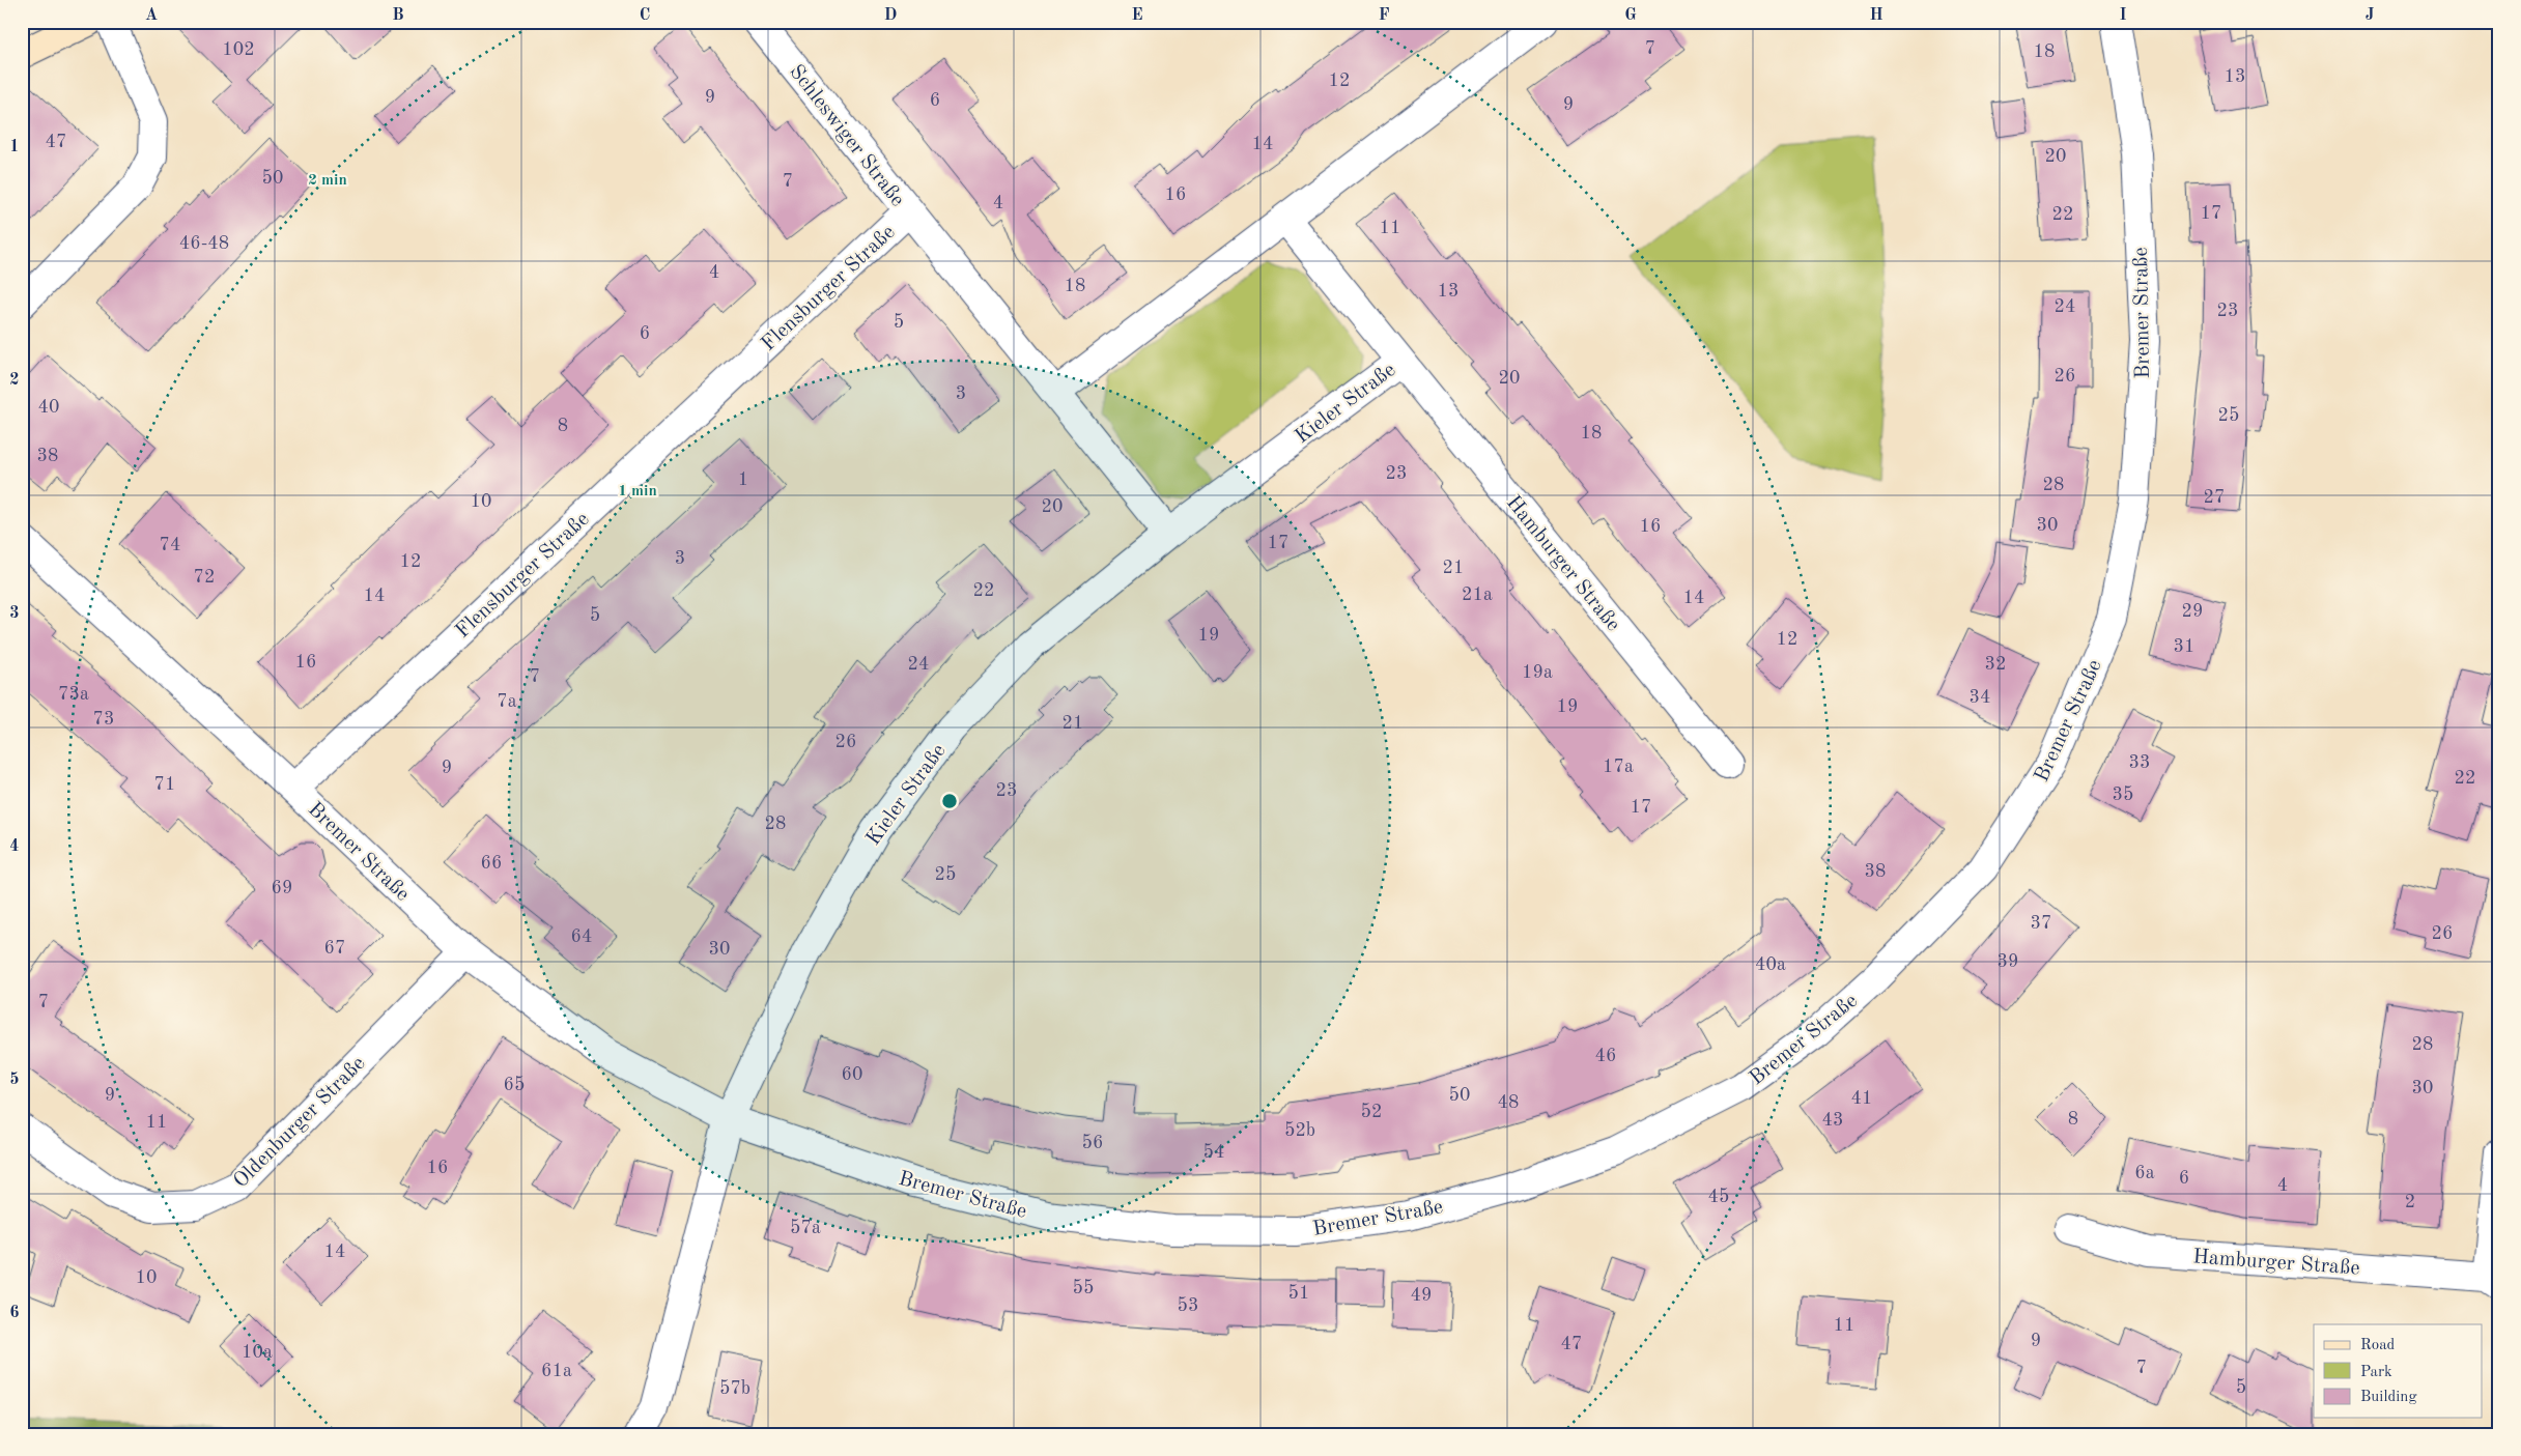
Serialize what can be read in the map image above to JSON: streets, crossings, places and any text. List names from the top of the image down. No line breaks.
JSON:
{"streets":{"street":["Schleswiger Straße","Flensburger Straße","Bremer Straße","Kieler Straße","Hamburger Straße","Oldenburger Straße"]},"crossings":[["Schleswiger Straße","Flensburger Straße"],["Flensburger Straße","Bremer Straße"],["Bremer Straße","Kieler Straße"],["Bremer Straße","Oldenburger Straße"],["Kieler Straße","Hamburger Straße"]],"house_numbers":["7","102","18","13","12","9","6","9","47","14","20","50","7","16","4","17","22","11","46-48","4","18","13","24","23","5","6","26","20","3","40","25","8","18","38","23","1","28","27","10","20","30","16","17","74","3","12","21","72","22","21a","14","14","29","5","19","12","31","16","24","32","19a","7","73a","34","7a","19","73","21","26","33","17a","9","22","71","23","35","17","28","66","38","25","69","37","26","64","67","30","39","40a","7","28","46","60","65","30","9","50","41","48","52","8","43","11","52b","56","54","16","6a","6","4","45","2","57a","14","10","55","51","49","53","11","9","47","10a","7","61a","5","57b"],"legend":["Road","Park","Building"],"grid":{"columns":["A","B","C","D","E","F","G","H","I","J"],"rows":["1","2","3","4","5","6"]},"rings":["2 min","1 min"]}
